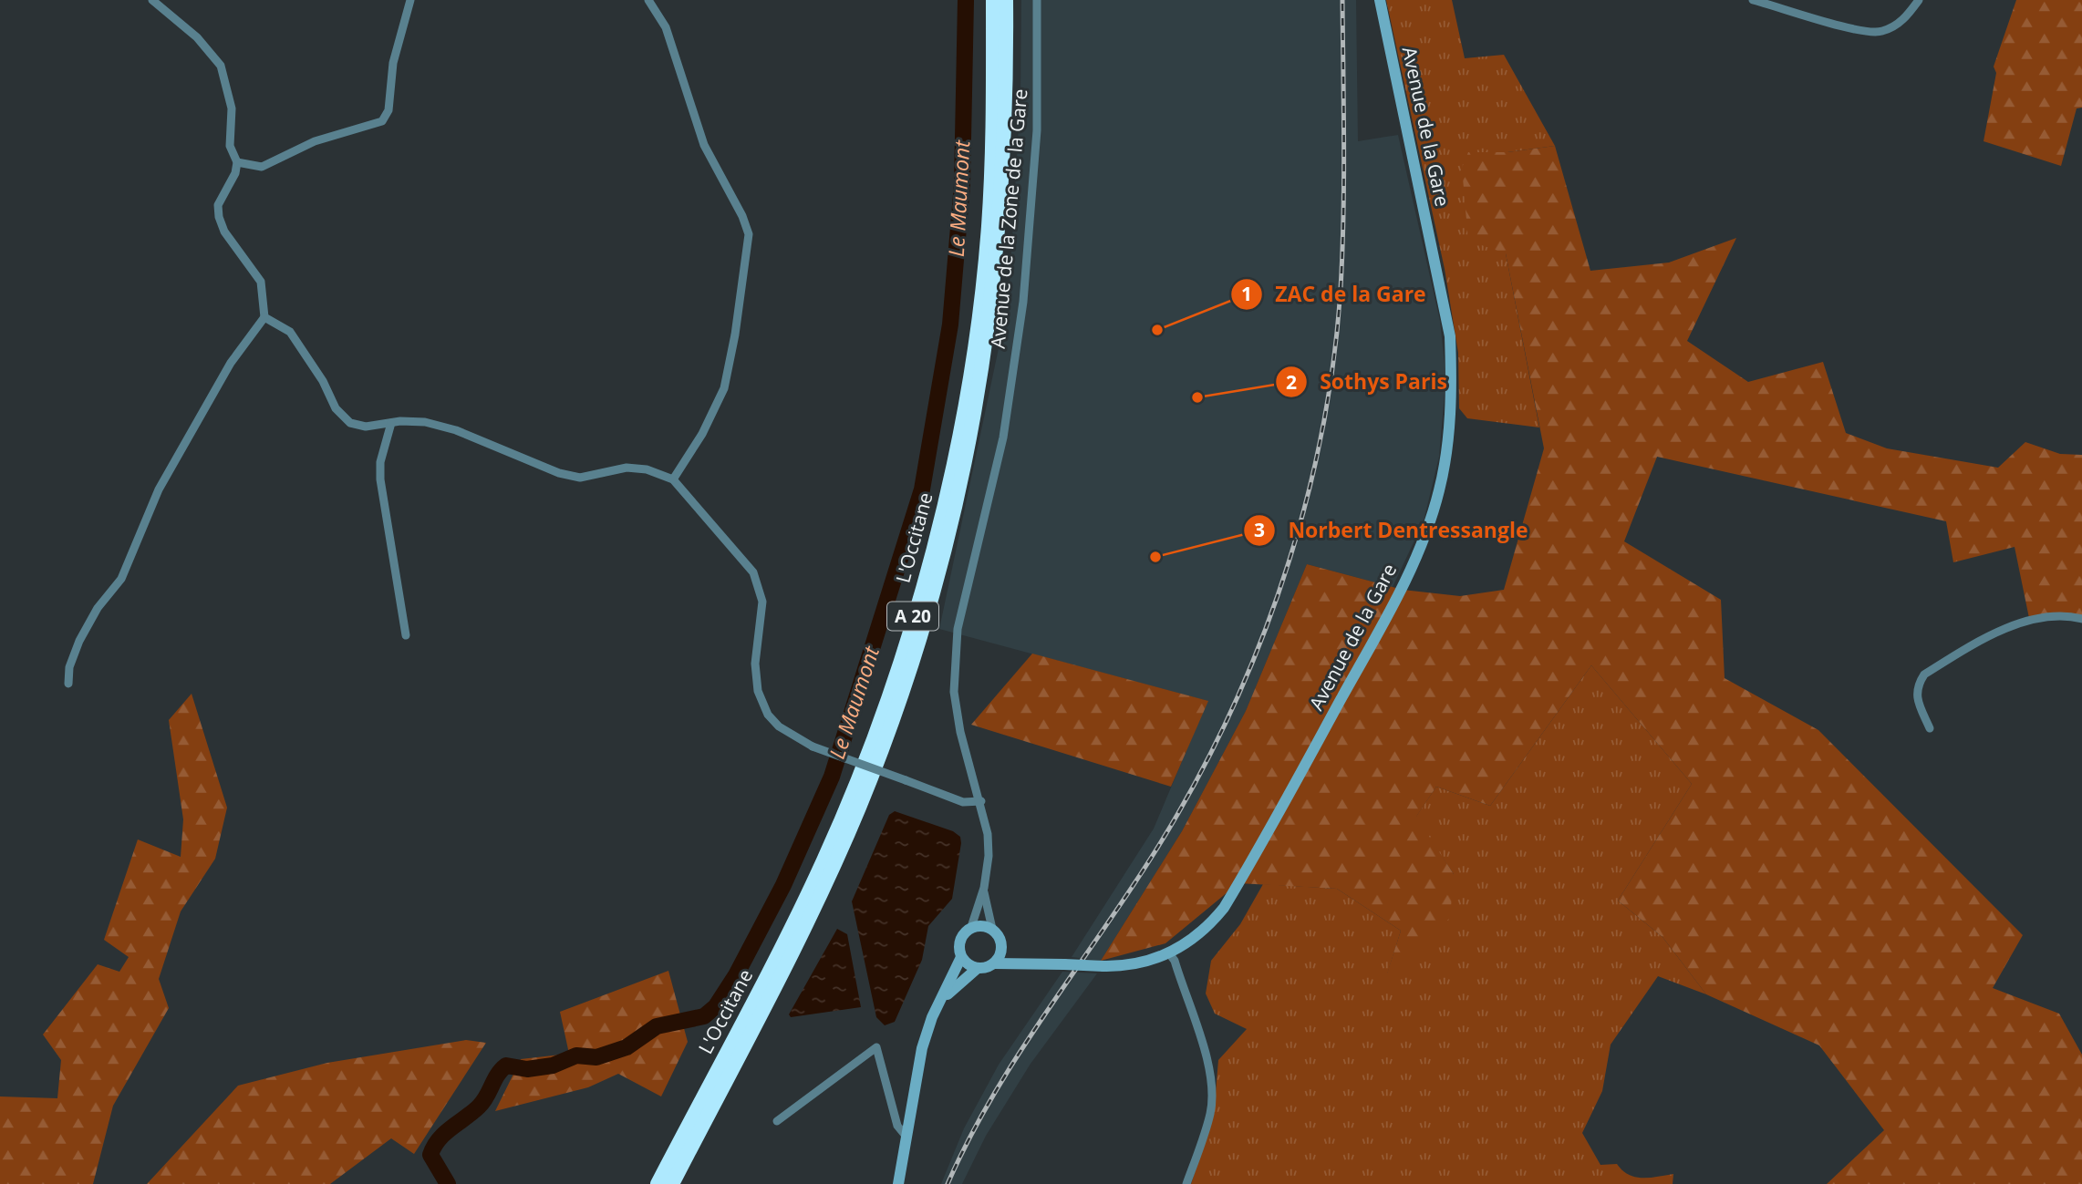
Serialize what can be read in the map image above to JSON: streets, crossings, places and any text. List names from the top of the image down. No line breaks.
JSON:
{"streets":{"highway":["L'Occitane","A 20"],"street":["Avenue de la Gare","Avenue de la Zone de la Gare"]},"crossings":[["Avenue de la Gare","Avenue de la Zone de la Gare"]],"water":["Le Maumont"],"places":["ZAC de la Gare","Sothys Paris","Norbert Dentressangle"]}
